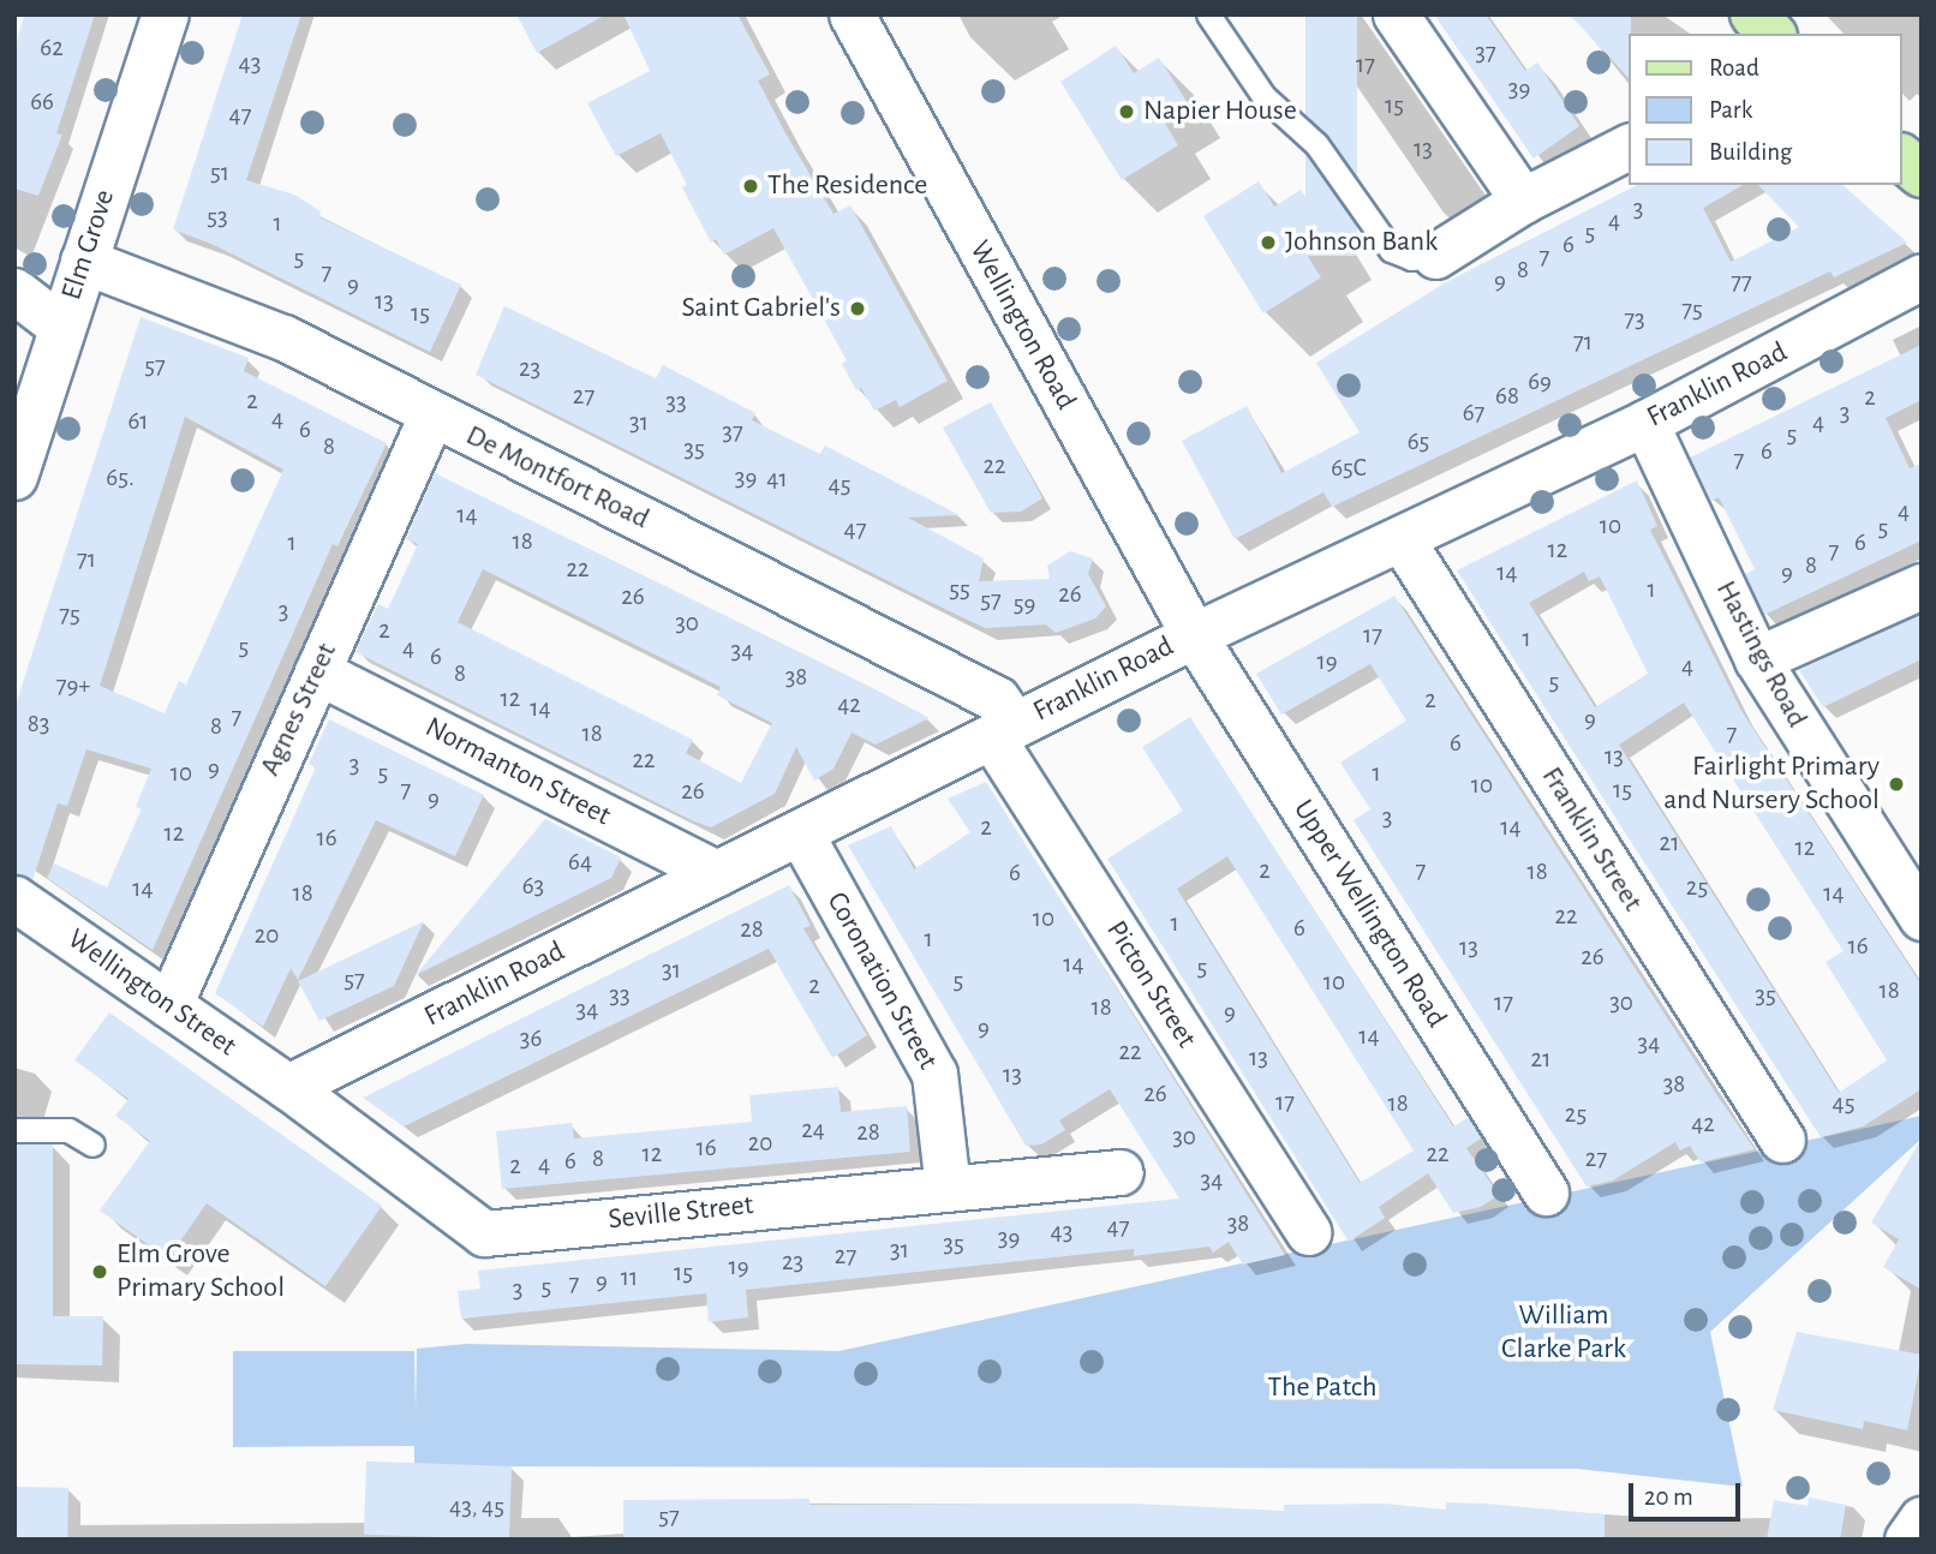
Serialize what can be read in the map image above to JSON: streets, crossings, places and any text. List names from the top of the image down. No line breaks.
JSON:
{"streets":{"street":["Elm Grove","Wellington Road","Franklin Road","De Montfort Road","Hastings Road","Agnes Street","Normanton Street","Franklin Street","Upper Wellington Road","Coronation Street","Picton Street","Wellington Street","Seville Street"]},"crossings":[["Elm Grove","De Montfort Road"],["Wellington Road","Franklin Road"],["Wellington Road","Upper Wellington Road"],["Franklin Road","De Montfort Road"],["Franklin Road","Hastings Road"],["Franklin Road","Normanton Street"],["Franklin Road","Franklin Street"],["Franklin Road","Upper Wellington Road"],["Franklin Road","Coronation Street"],["Franklin Road","Picton Street"],["Franklin Road","Wellington Street"],["Franklin Road","Seville Street"],["De Montfort Road","Agnes Street"],["De Montfort Road","Picton Street"],["Agnes Street","Normanton Street"],["Agnes Street","Wellington Street"],["Coronation Street","Seville Street"],["Wellington Street","Seville Street"]],"parks":["William Clarke Park","The Patch"],"places":["Napier House","The Residence","Johnson Bank","Saint Gabriel's","Fairlight Primary and Nursery School","Elm Grove Primary School"],"house_numbers":["62","37","43","17","39","66","15","47","13","51","3","53","4","1","5","6","7","5","8","7","9","77","9","13","75","15","73","71","57","23","69","27","68","2","2","33","67","3","4","61","31","4","6","37","5","65","8","35","6","7","22","65C","65.","39","41","45","4","14","10","5","47","18","1","6","12","7","71","8","22","14","9","55","1","26","26","57","59","3","75","30","2","17","1","5","4","34","6","19","4","8","38","5","79+","12","2","42","14","7","9","83","8","18","7","6","13","22","3","9","10","5","1","10","7","15","26","9","3","2","14","12","16","21","12","64","2","7","18","6","63","25","14","18","14","22","10","1","6","28","20","1","16","13","26","14","5","31","57","5","10","2","18","33","35","17","30","18","34","9","9","14","36","34","22","13","21","13","38","26","17","18","45","25","42","24","28","30","20","16","12","22","8","27","6","4","2","34","38","47","43","39","35","31","27","23","19","15","11","9","7","5","3","43, 45","57"],"legend":["Road","Park","Building"],"scale_bar":"20 m"}
